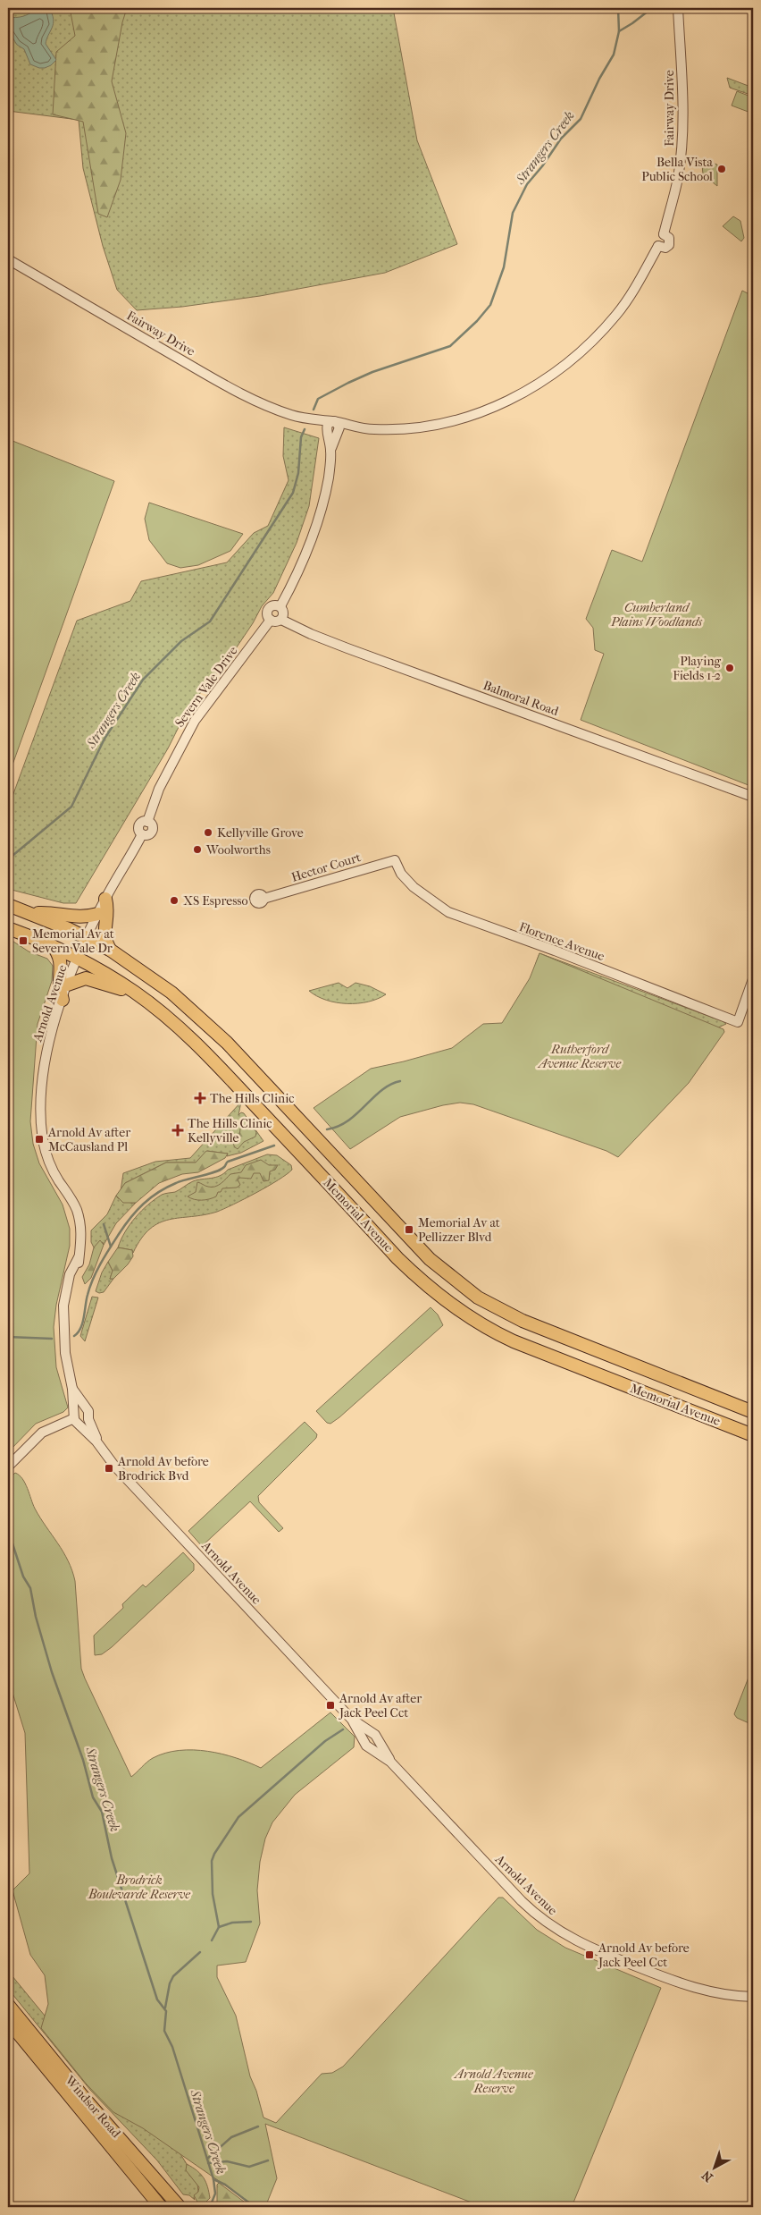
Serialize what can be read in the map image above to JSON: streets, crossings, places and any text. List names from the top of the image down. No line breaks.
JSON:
{"streets":{"main road":["Memorial Avenue","Windsor Road"],"street":["Fairway Drive","Severn Vale Drive","Balmoral Road","Hector Court","Florence Avenue","Arnold Avenue"]},"crossings":[["Severn Vale Drive","Balmoral Road"],["Hector Court","Florence Avenue"],["Arnold Avenue","Memorial Avenue"]],"water":["Strangers Creek"],"parks":["Cumberland Plains Woodlands","Rutherford Avenue Reserve","Brodrick Boulevarde Reserve","Arnold Avenue Reserve"],"places":{"other":["Bella Vista Public School","Playing Fields 1-2","Kellyville Grove","Woolworths","XS Espresso"],"transit":["Memorial Av at Severn Vale Dr","Arnold Av after McCausland Pl","Memorial Av at Pellizzer Blvd","Arnold Av before Brodrick Bvd","Arnold Av after Jack Peel Cct","Arnold Av before Jack Peel Cct"],"health":["The Hills Clinic","The Hills Clinic Kellyville"]},"north":"bottom left"}
